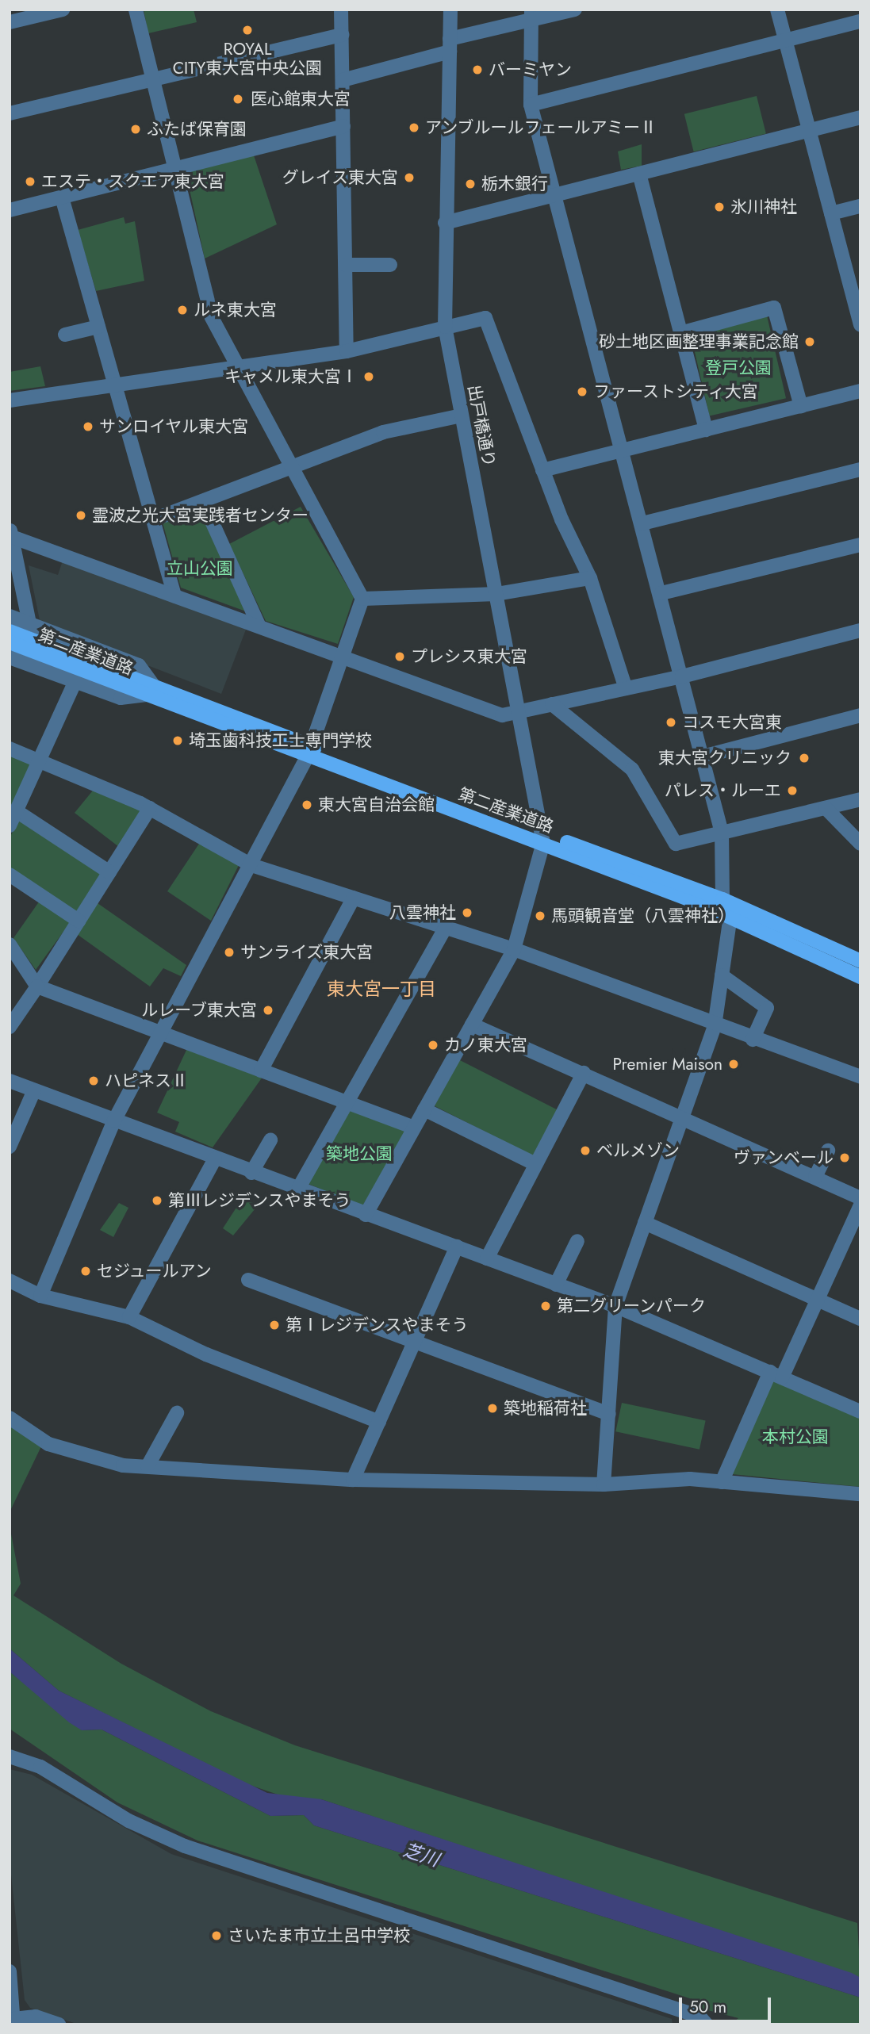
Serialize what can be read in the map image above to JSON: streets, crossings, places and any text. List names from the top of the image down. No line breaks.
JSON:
{"streets":{"main road":["第二産業道路"],"street":["出戸橋通り"]},"crossings":[["出戸橋通り","第二産業道路"]],"districts":["東大宮一丁目"],"water":["芝川"],"parks":["登戸公園","立山公園","築地公園","本村公園"],"places":["ROYAL CITY東大宮中央公園","バーミヤン","医心館東大宮","アンブルールフェールアミーⅡ","ふたば保育園","グレイス東大宮","エステ・スクエア東大宮","栃木銀行","氷川神社","ルネ東大宮","砂土地区画整理事業記念館","キャメル東大宮Ⅰ","ファーストシティ大宮","サンロイヤル東大宮","霊波之光大宮実践者センター","プレシス東大宮","コスモ大宮東","埼玉歯科技工士専門学校","東大宮クリニック","パレス・ルーエ","東大宮自治会館","八雲神社","馬頭観音堂（八雲神社）","サンライズ東大宮","ルレーブ東大宮","カノ東大宮","Premier Maison","ハピネスⅡ","ベルメゾン","ヴァンベール","第Ⅲレジデンスやまそう","セジュールアン","第二グリーンパーク","第Ⅰレジデンスやまそう","築地稲荷社","さいたま市立土呂中学校"],"scale_bar":"50 m"}
